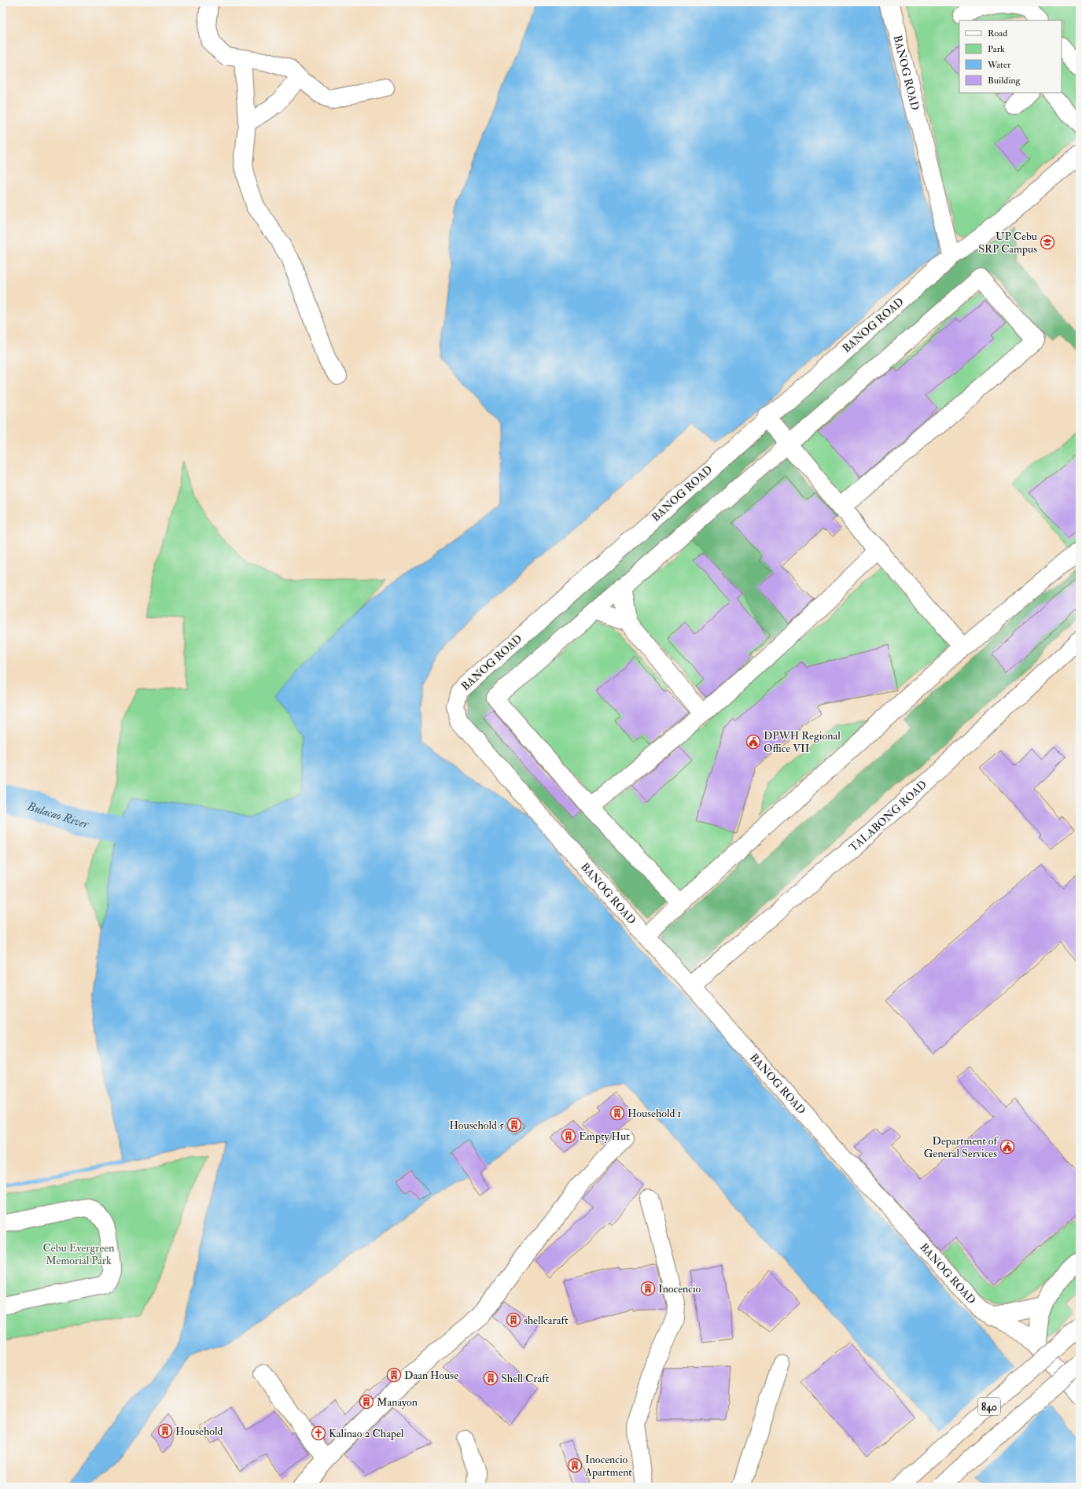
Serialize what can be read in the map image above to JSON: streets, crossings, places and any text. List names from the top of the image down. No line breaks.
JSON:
{"streets":{"main road":["BANOG ROAD","TALABONG ROAD","840"]},"crossings":[["BANOG ROAD","TALABONG ROAD"]],"water":["Bulacao River"],"parks":["Cebu Evergreen Memorial Park"],"places":{"school or university":["UP Cebu SRP Campus"],"public building":["DPWH Regional Office VII","Department of General Services"],"building":["Household 1","Household 5","Empty Hut","Inocencio","shellcaraft","Daan House","Shell Craft","Manayon","Household","Inocencio Apartment"],"church":["Kalinao 2 Chapel"]},"legend":["Road","Park","Water","Building"]}
